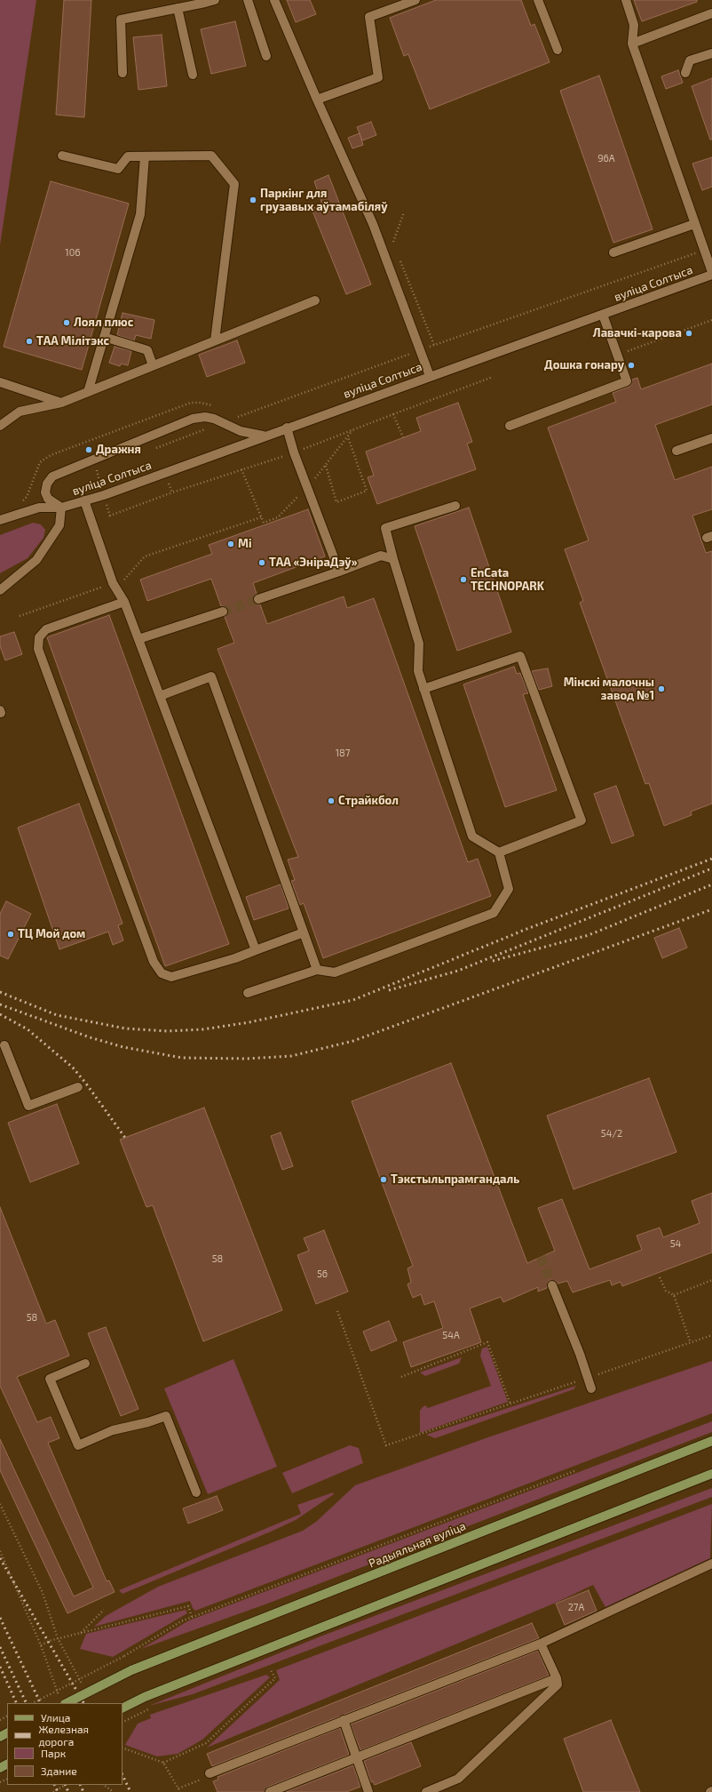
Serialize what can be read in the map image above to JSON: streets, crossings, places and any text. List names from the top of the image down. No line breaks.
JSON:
{"streets":{"main road":["Радыяльная вуліца"],"street":["вуліца Солтыса"]},"places":["Паркінг для грузавых аўтамабіляў","Лоял плюс","Лавачкі-карова","ТАА Мілітэкс","Дошка гонару","Дражня","Mi","ТАА «ЭніраДэў»","EnCata TECHNOPARK","Мінскі малочны завод №1","Страйкбол","ТЦ Мой дом","Тэкстыльпрамгандаль"],"house_numbers":["96А","106","187","54/2","54","58","56","58","54А","27А"],"legend":["Улица","Железная дорога","Парк","Здание"]}
